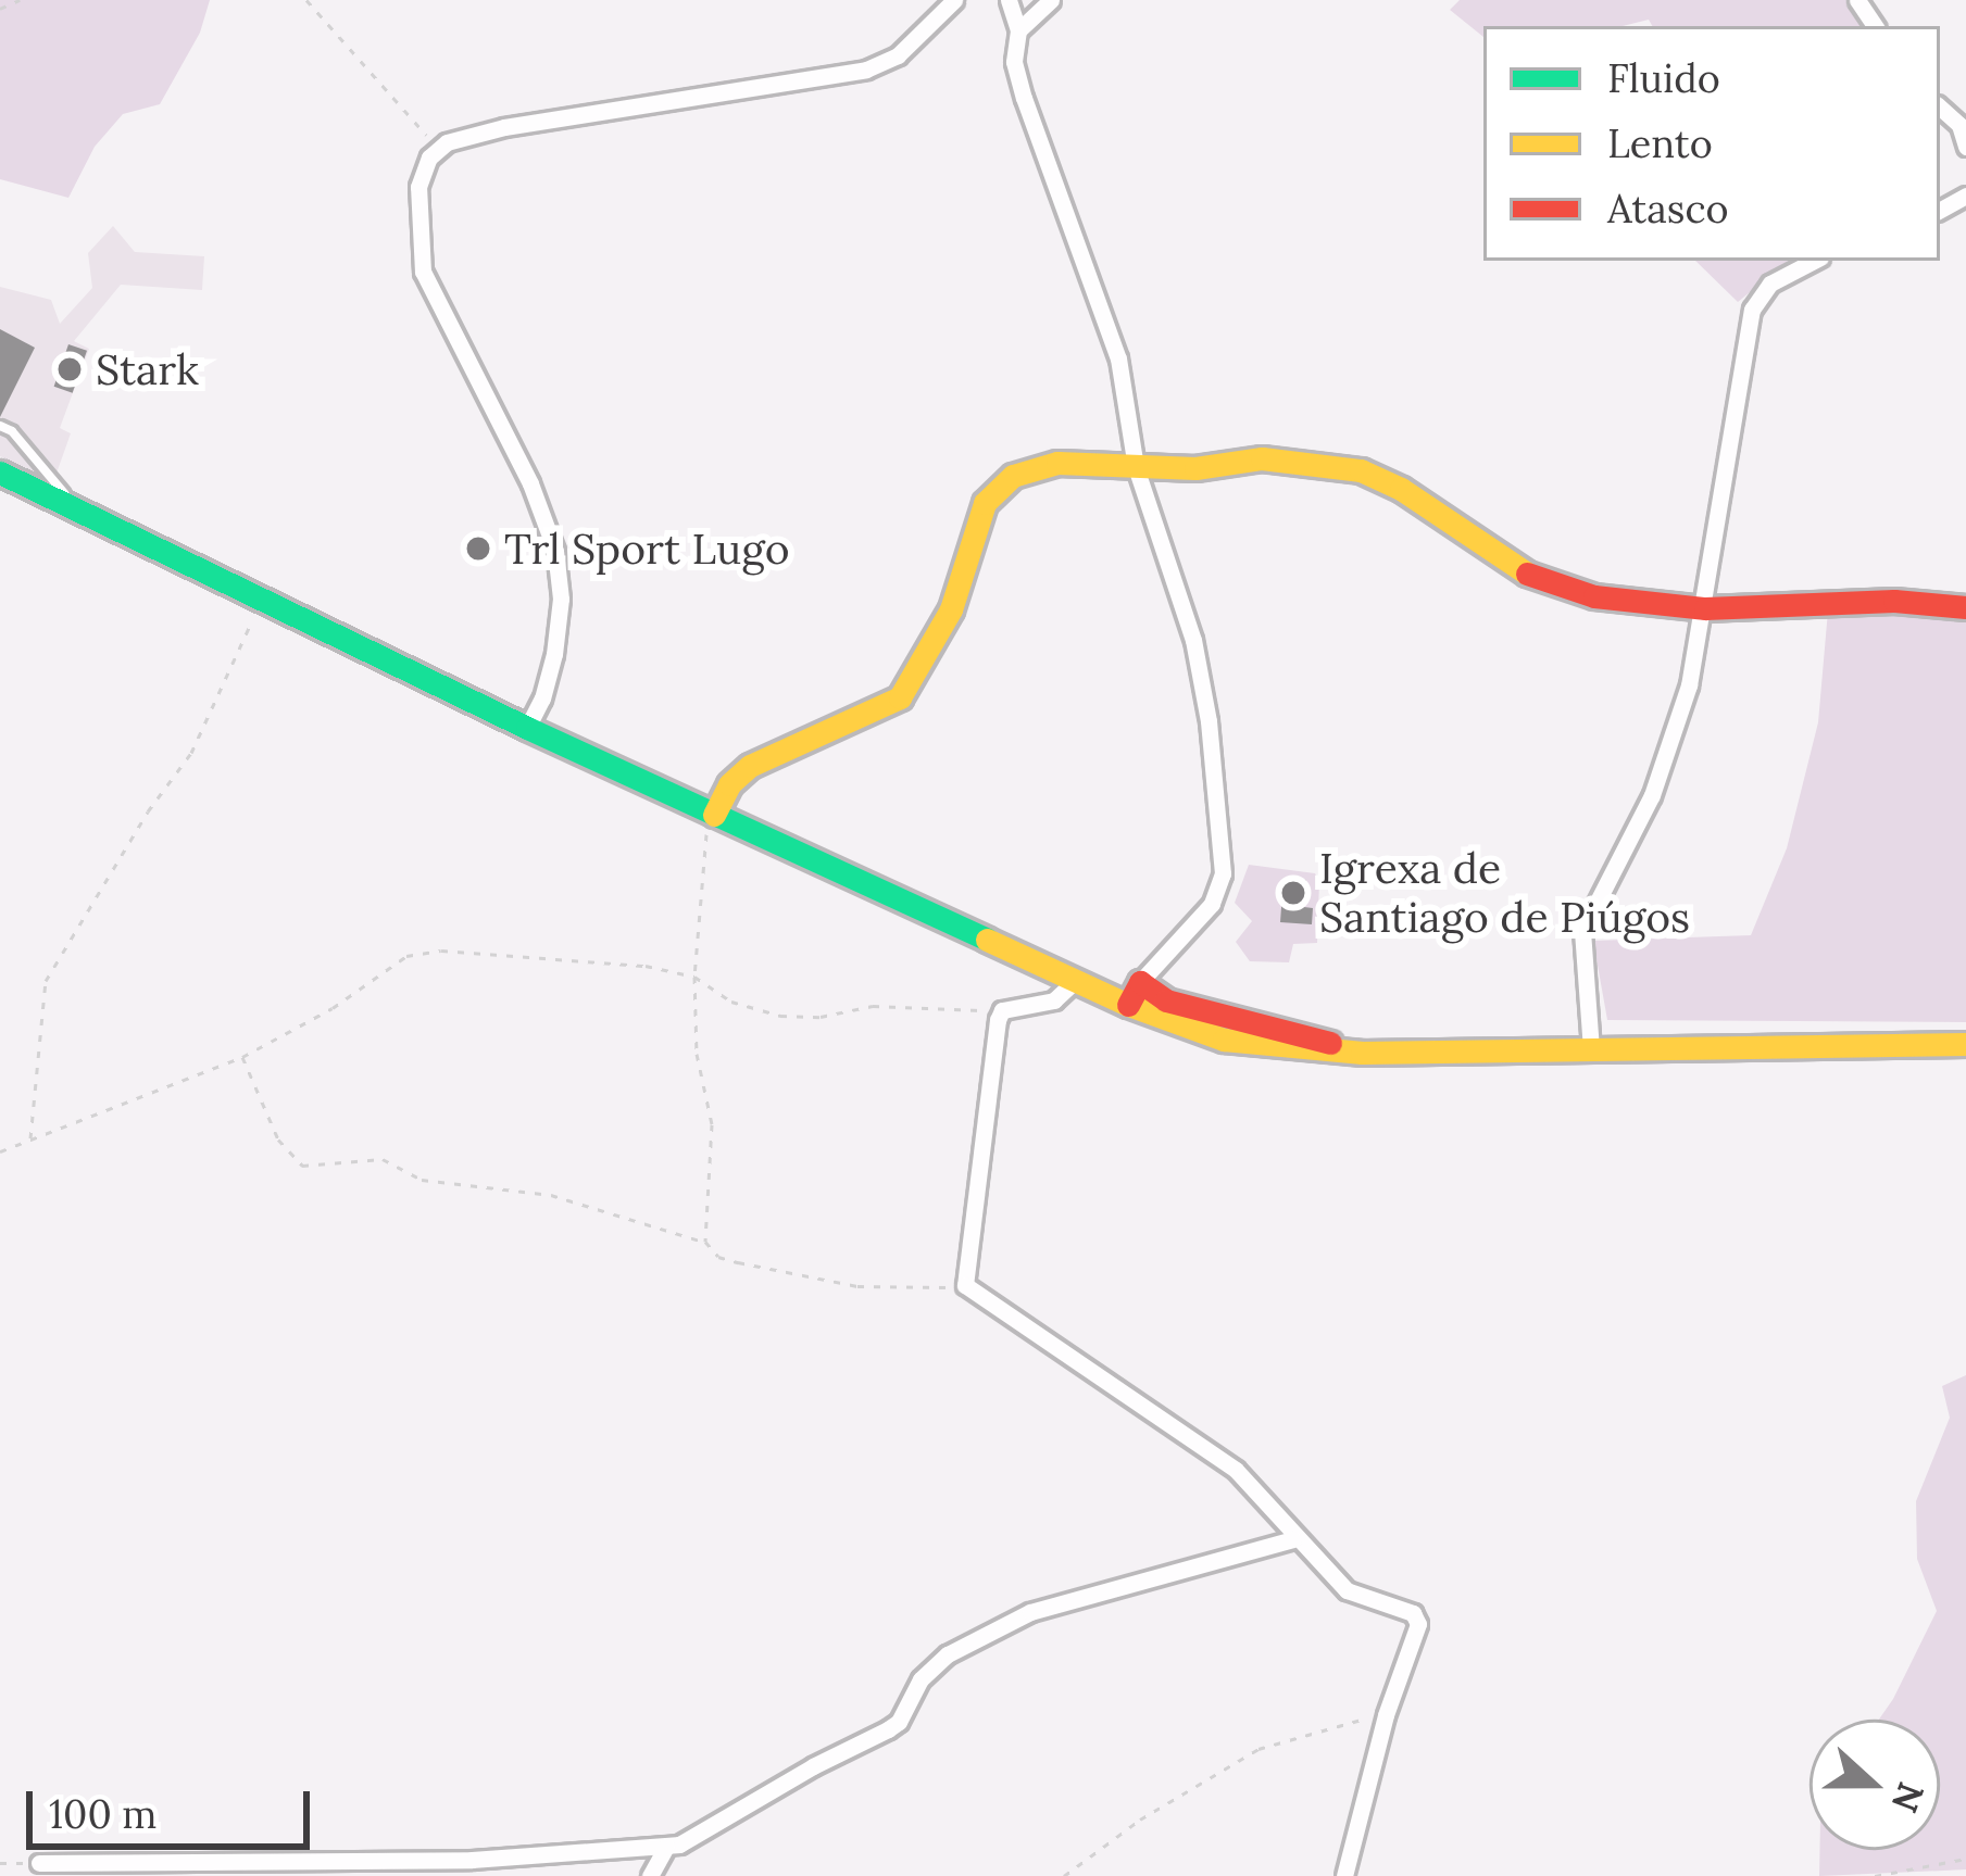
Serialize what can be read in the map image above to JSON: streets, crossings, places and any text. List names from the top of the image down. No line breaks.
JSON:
{"places":["Stark","Trl Sport Lugo","Igrexa de Santiago de Piúgos"],"legend":["Fluido","Lento","Atasco"],"scale_bar":"100 m","north":"right"}
